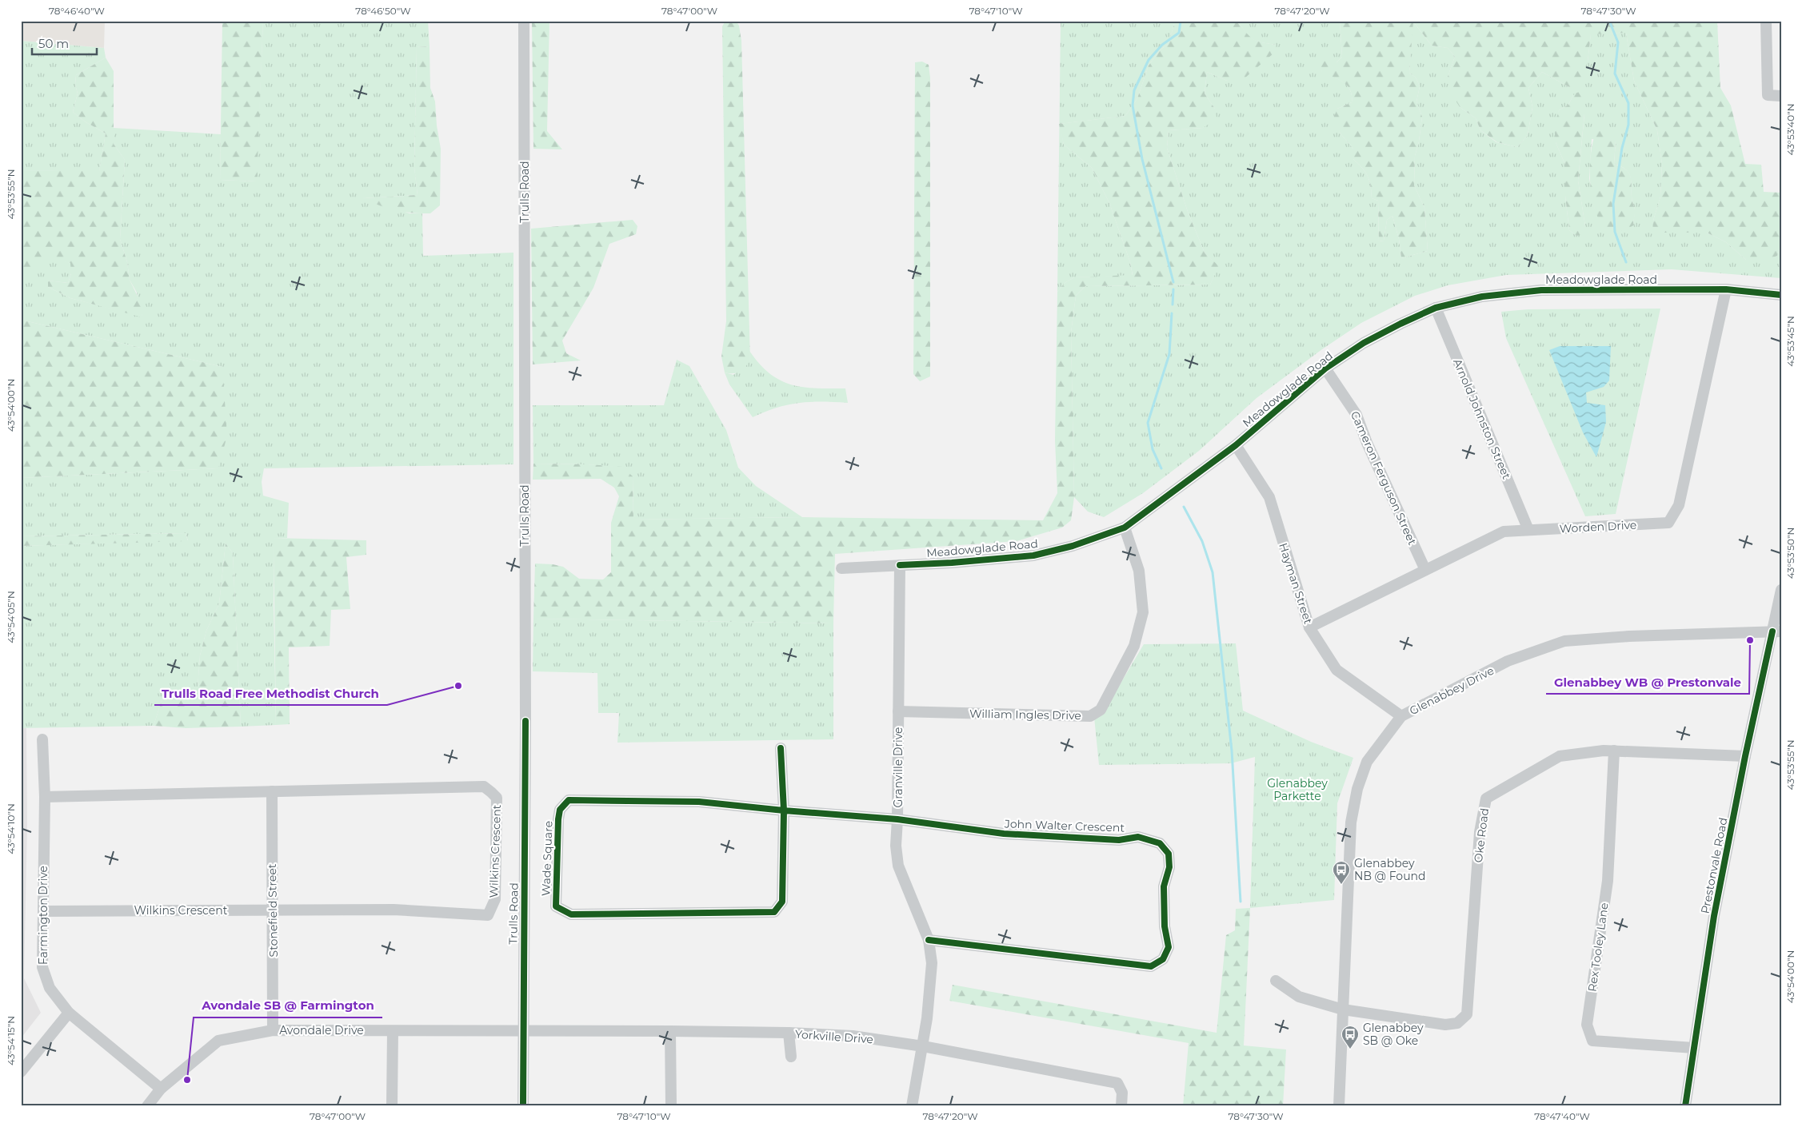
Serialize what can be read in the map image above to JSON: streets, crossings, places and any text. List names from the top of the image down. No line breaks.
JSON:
{"streets":{"street":["Trulls Road","Meadowglade Road","Arnold Johnston Street","Cameron Ferguson Street","Worden Drive","Hayman Street","Glenabbey Drive","William Ingles Drive","Granville Drive","John Walter Crescent","Oke Road","Wilkins Crescent","Wade Square","Prestonvale Road","Stonefield Street","Farmington Drive","Rex Tooley Lane","Avondale Drive","Yorkville Drive"]},"crossings":[["Trulls Road","Avondale Drive"],["Trulls Road","Yorkville Drive"],["Meadowglade Road","Arnold Johnston Street"],["Meadowglade Road","Cameron Ferguson Street"],["Meadowglade Road","Worden Drive"],["Meadowglade Road","Hayman Street"],["Meadowglade Road","William Ingles Drive"],["Meadowglade Road","Granville Drive"],["Arnold Johnston Street","Worden Drive"],["Cameron Ferguson Street","Worden Drive"],["Worden Drive","Hayman Street"],["Hayman Street","Glenabbey Drive"],["Glenabbey Drive","Oke Road"],["Glenabbey Drive","Prestonvale Road"],["William Ingles Drive","Granville Drive"],["Granville Drive","John Walter Crescent"],["Granville Drive","Wade Square"],["Granville Drive","Yorkville Drive"],["John Walter Crescent","Wade Square"],["Oke Road","Prestonvale Road"],["Oke Road","Rex Tooley Lane"],["Wilkins Crescent","Stonefield Street"],["Wilkins Crescent","Farmington Drive"],["Prestonvale Road","Rex Tooley Lane"],["Stonefield Street","Avondale Drive"],["Farmington Drive","Avondale Drive"],["Avondale Drive","Yorkville Drive"]],"parks":["Glenabbey Parkette"],"places":{"other":["Glenabbey WB @ Prestonvale","Trulls Road Free Methodist Church","Avondale SB @ Farmington"],"bus stop":["Glenabbey NB @ Found","Glenabbey SB @ Oke"]},"scale_bar":"50 m","coordinates":["78°46'40\"W","78°46'50\"W","78°47'00\"W","78°47'10\"W","78°47'20\"W","78°47'30\"W","43°53'40\"N","43°53'55\"N","43°53'45\"N","43°54'00\"N","43°53'50\"N","43°54'05\"N","43°54'10\"N","43°54'15\"N","78°47'40\"W"]}
